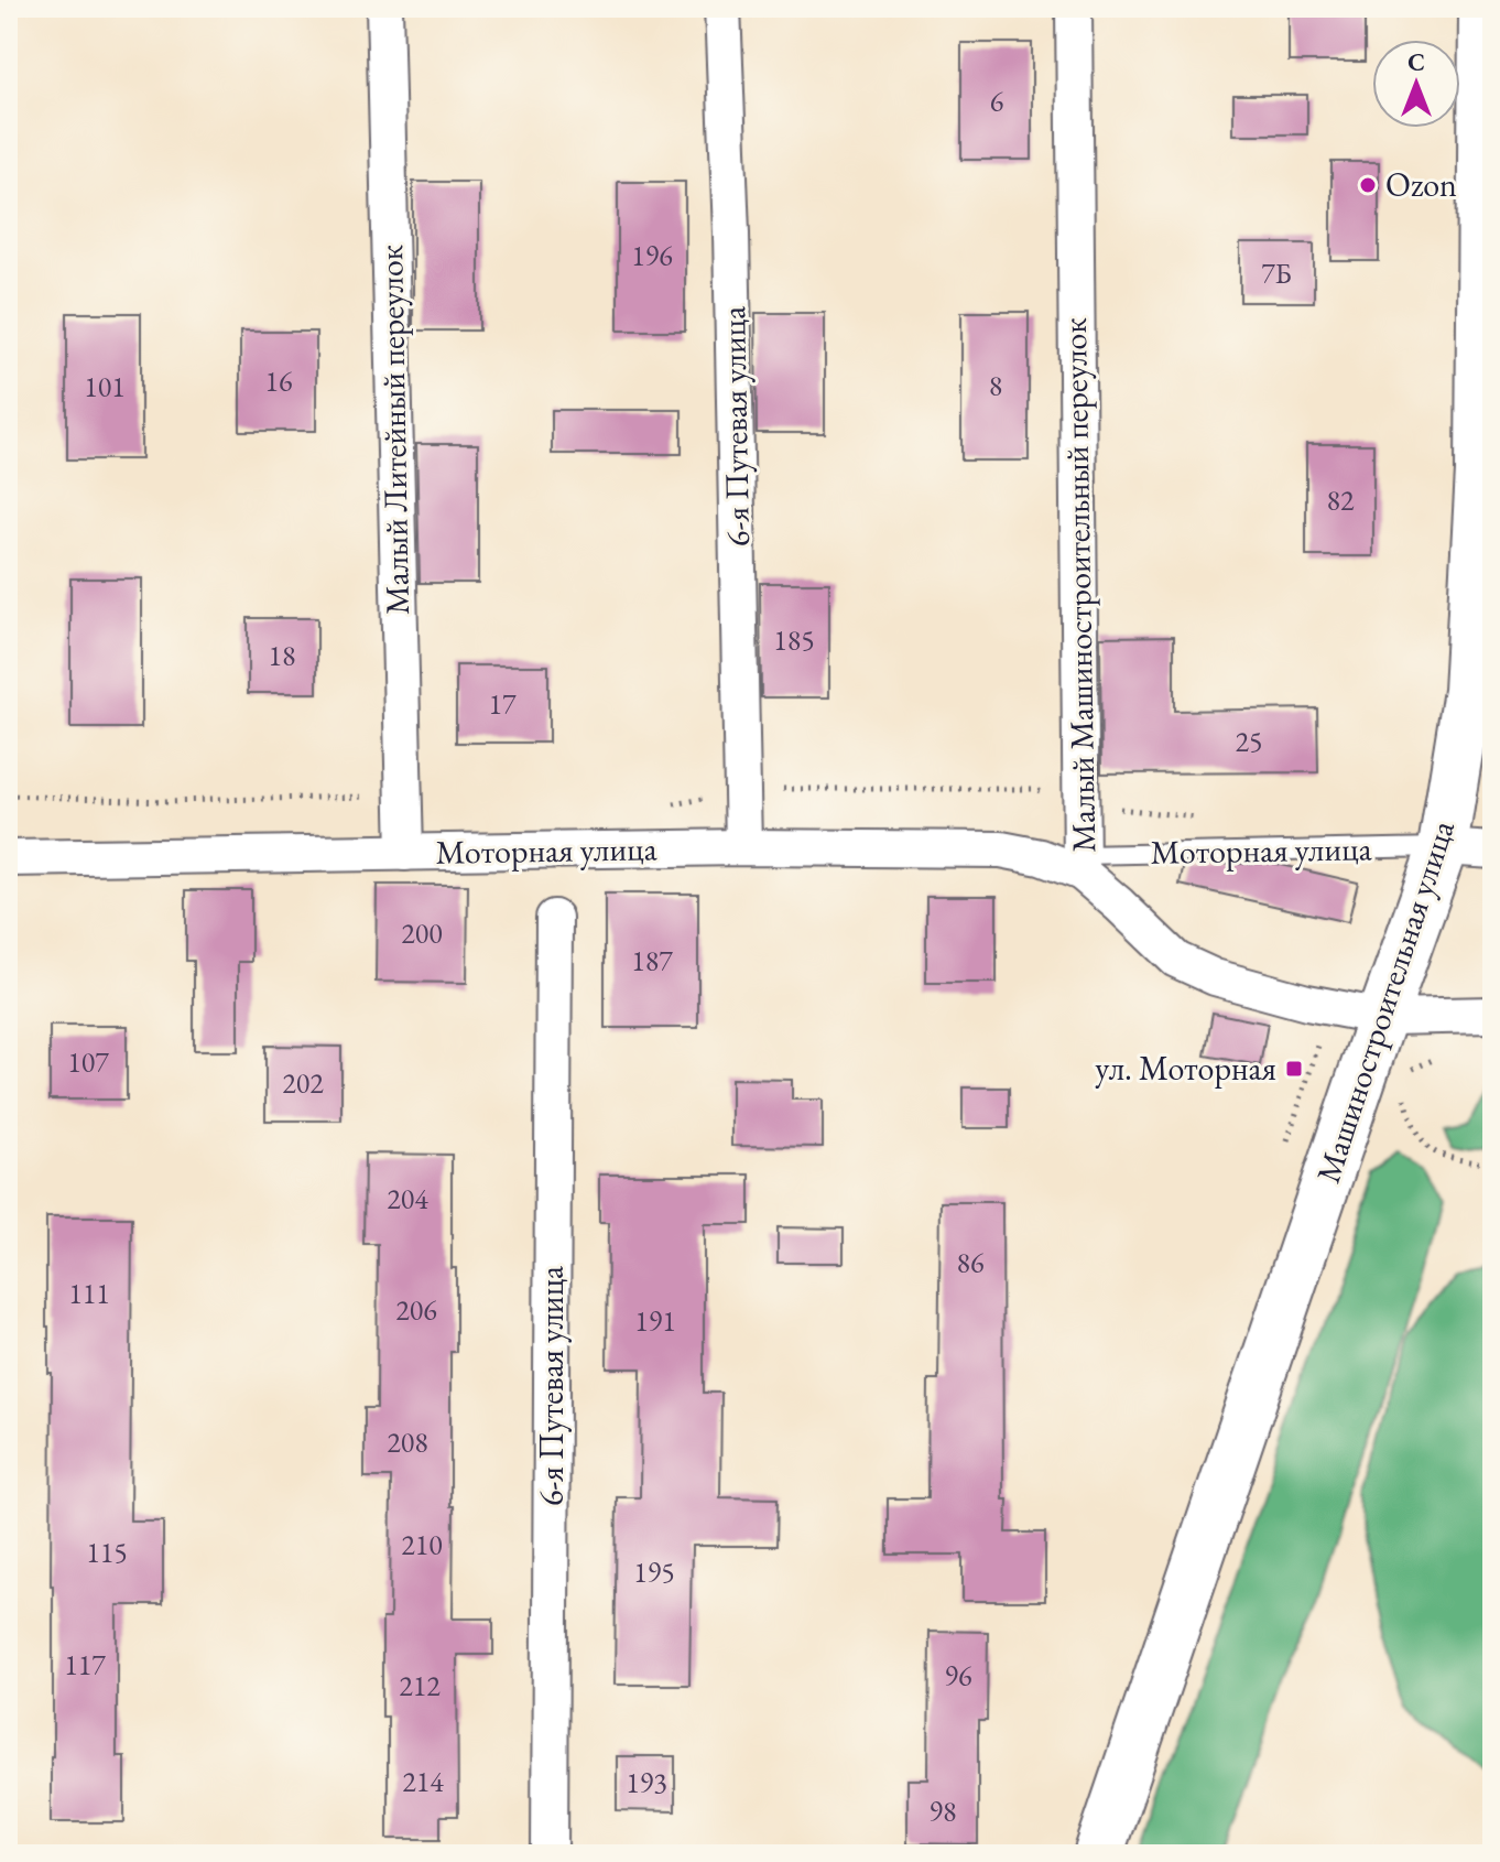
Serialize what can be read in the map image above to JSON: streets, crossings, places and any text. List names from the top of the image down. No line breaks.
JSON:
{"streets":{"main road":["Машиностроительная улица"],"street":["6-я Путевая улица","Малый Литейный переулок","Малый Машиностроительный переулок","Моторная улица"]},"crossings":[["6-я Путевая улица","Моторная улица"],["Малый Литейный переулок","Моторная улица"],["Малый Машиностроительный переулок","Моторная улица"],["Малый Машиностроительный переулок","Машиностроительная улица"],["Моторная улица","Машиностроительная улица"]],"places":{"other":["Ozon"],"transit":["ул. Моторная"]},"house_numbers":["6","196","7Б","16","8","101","82","185","18","17","25","200","187","107","202","204","86","111","206","191","208","210","115","195","117","96","212","214","193","98"],"north":"top"}
